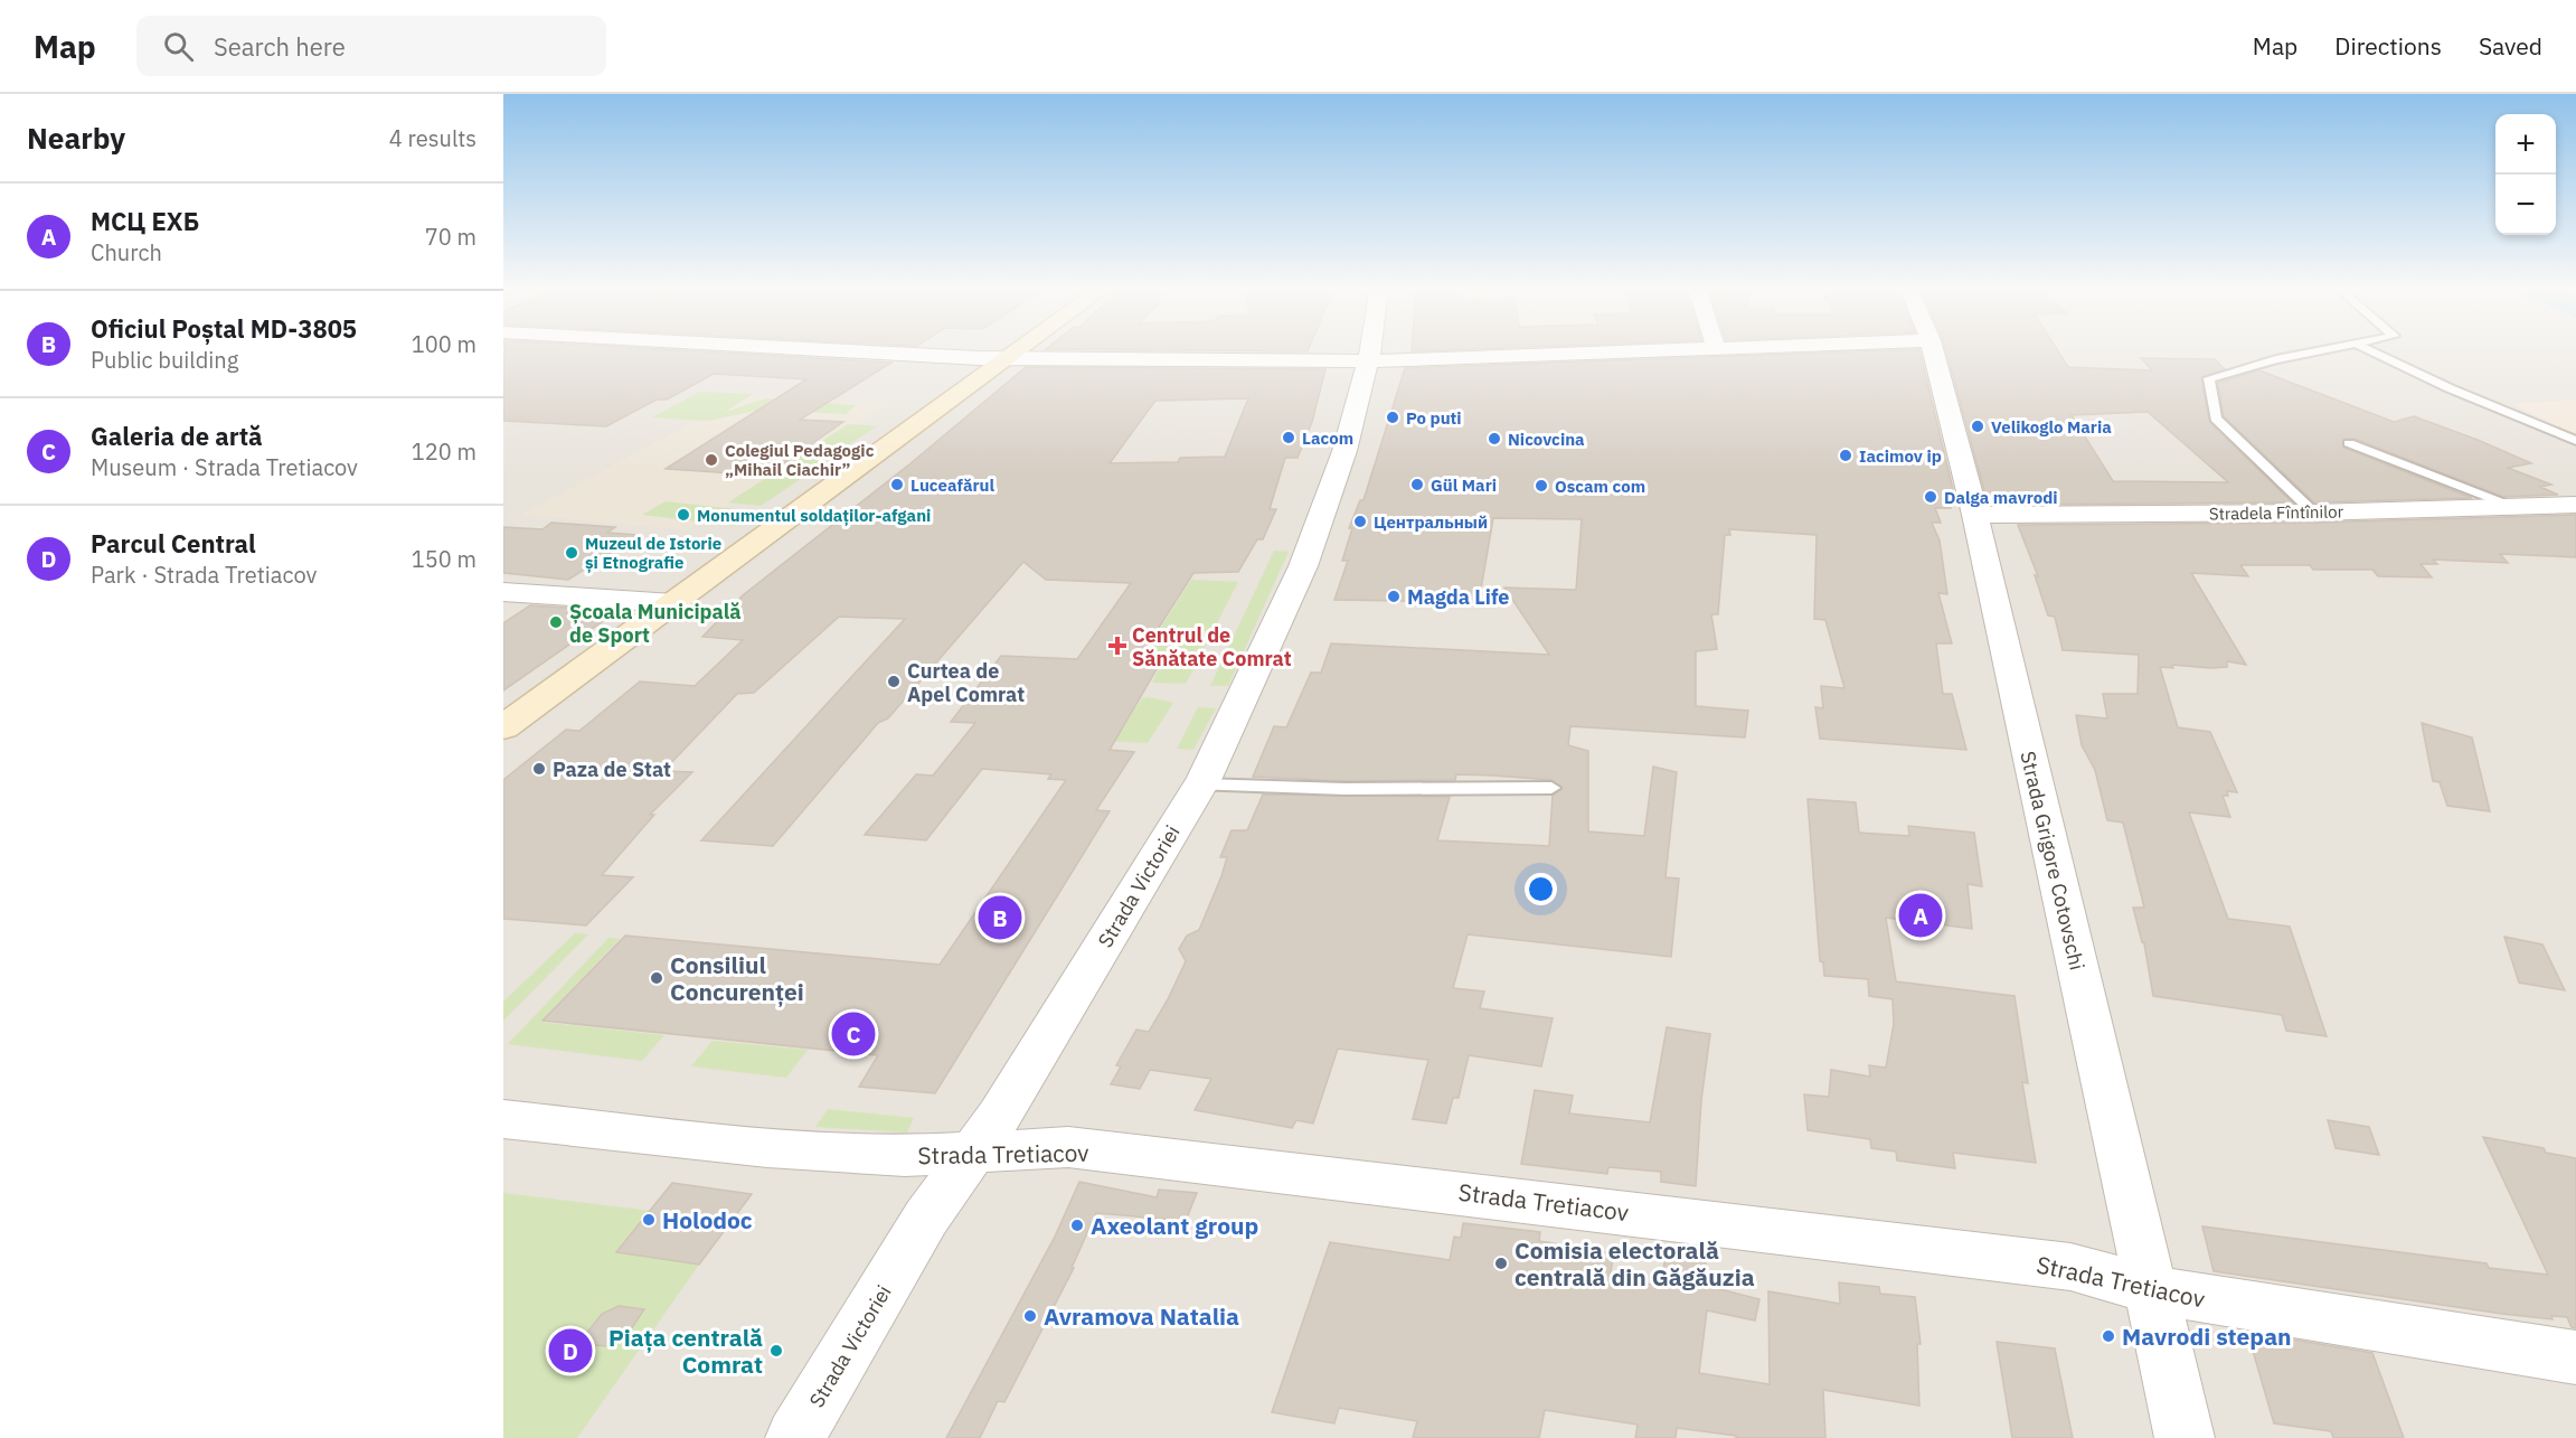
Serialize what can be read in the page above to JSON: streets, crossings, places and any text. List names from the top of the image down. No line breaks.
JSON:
{"streets":{"street":["Stradela Fîntînilor","Strada Grigore Cotovschi","Strada Victoriei","Strada Tretiacov"]},"crossings":[["Stradela Fîntînilor","Strada Grigore Cotovschi"],["Strada Grigore Cotovschi","Strada Tretiacov"],["Strada Victoriei","Strada Tretiacov"]],"places":{"other":["Po puti","Velikoglo Maria","Lacom","Nicovcina","Iacimov ip","Colegiul Pedagogic „Mihail Ciachir”","Luceafărul","Gül Mari","Oscam com","Dalga mavrodi","Monumentul soldaților-afgani","Центральный","Muzeul de Istorie și Etnografie","Magda Life","Școala Municipală de Sport","Curtea de Apel Comrat","Paza de Stat","Consiliul Concurenței","Holodoc","Axeolant group","Comisia electorală centrală din Găgăuzia","Avramova Natalia","Mavrodi stepan","Piața centrală Comrat"],"health":["Centrul de Sănătate Comrat"]},"page":{"header":"Map","search":"Search here","nav":["Map","Directions","Saved"],"heading":["Nearby","4 results"],"map_buttons":["+","−"],"list":[{"mark":"A","name":"МСЦ ЕХБ","note":"Church","value":"70 m"},{"mark":"B","name":"Oficiul Poștal MD-3805","note":"Public building","value":"100 m"},{"mark":"C","name":"Galeria de artă","note":"Museum · Strada Tretiacov","value":"120 m"},{"mark":"D","name":"Parcul Central","note":"Park · Strada Tretiacov","value":"150 m"}],"pins":["A","B","C","D"]}}
